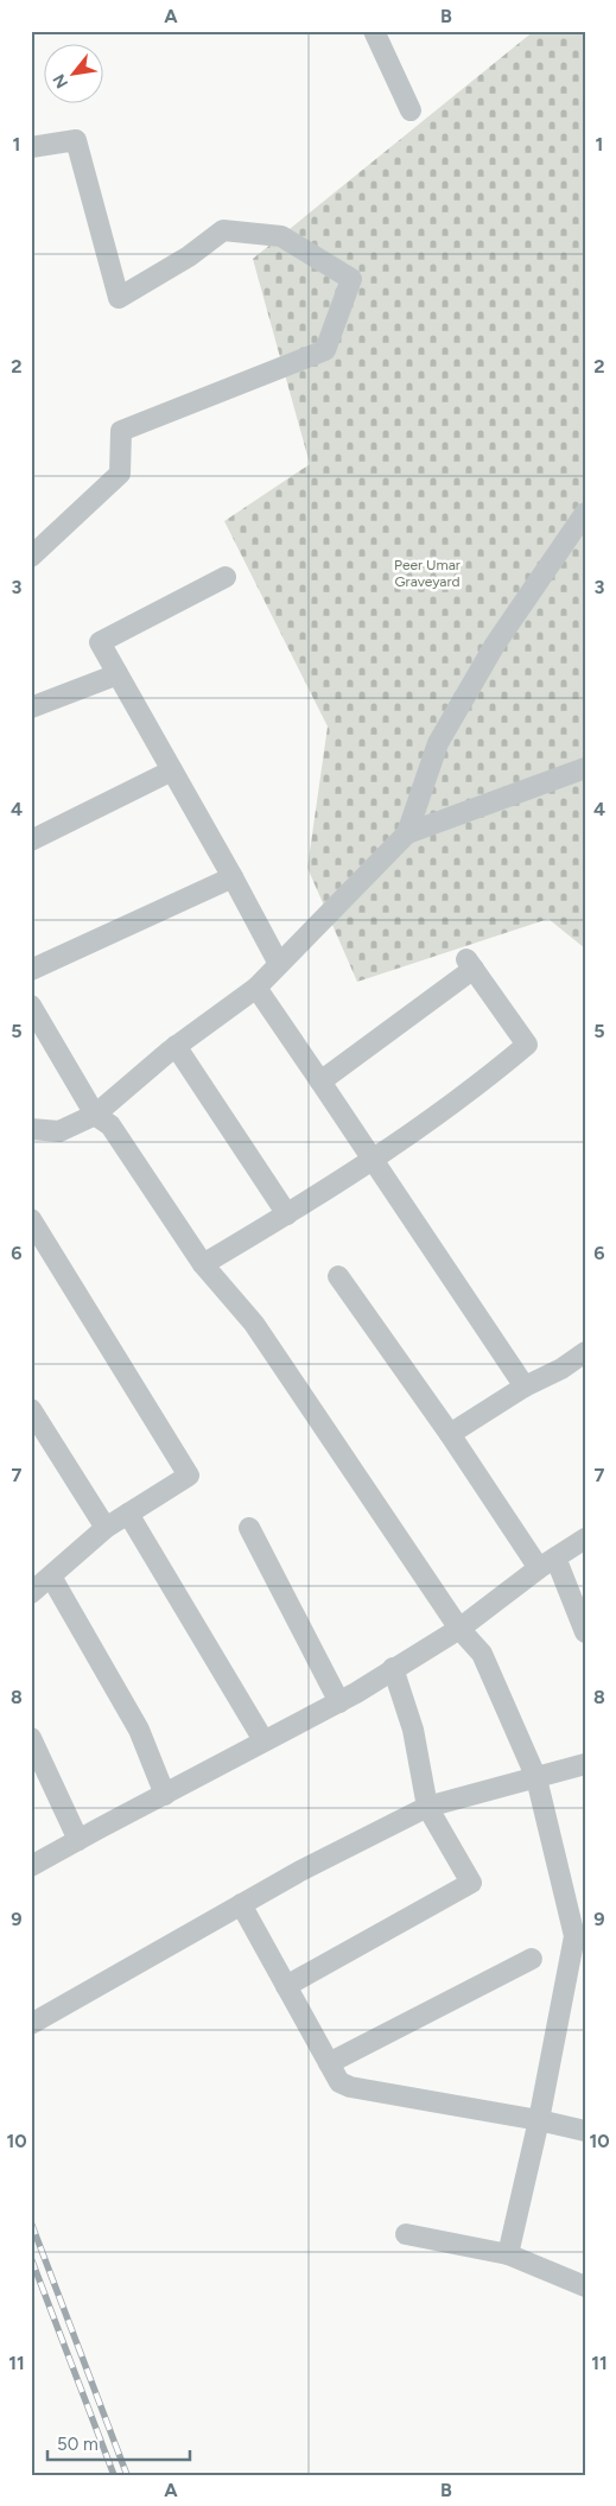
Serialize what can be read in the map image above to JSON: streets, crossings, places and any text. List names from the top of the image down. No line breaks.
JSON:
{"parks":["Peer Umar Graveyard"],"scale_bar":"50 m","north":"bottom left","grid":{"columns":["A","B"],"rows":["1","2","3","4","5","6","7","8","9","10","11"]}}
